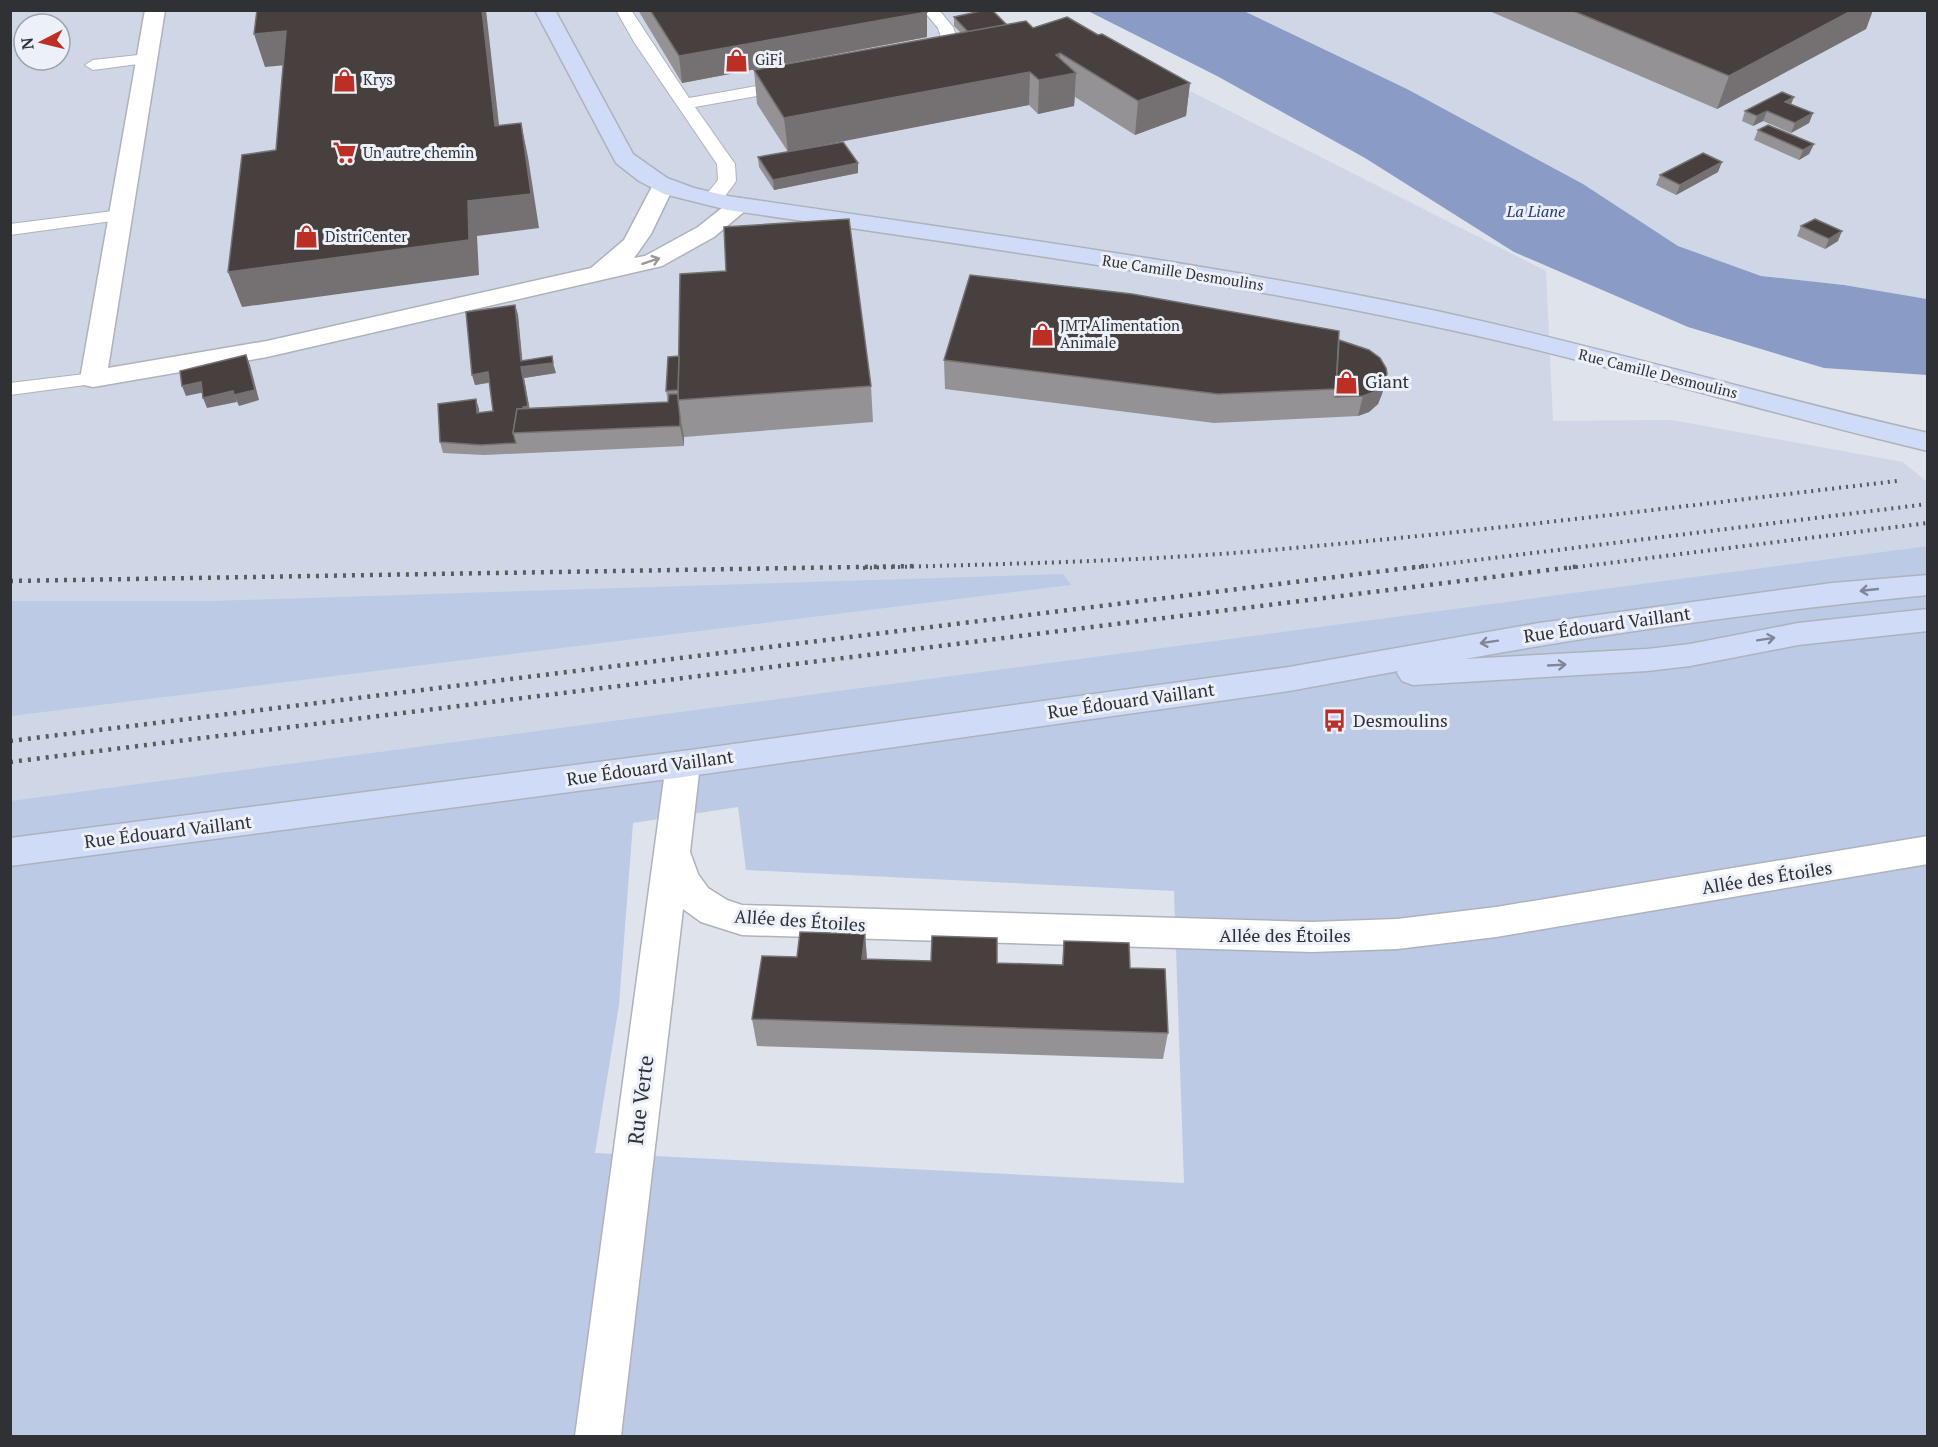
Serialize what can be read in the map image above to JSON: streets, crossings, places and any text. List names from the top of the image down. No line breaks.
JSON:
{"streets":{"street":["Rue Camille Desmoulins","Rue Édouard Vaillant","Allée des Étoiles","Rue Verte"]},"crossings":[["Rue Édouard Vaillant","Rue Verte"],["Allée des Étoiles","Rue Verte"]],"water":["La Liane"],"places":{"shop":["GiFi","Krys","DistriCenter","JMT Alimentation Animale","Giant"],"supermarket":["Un autre chemin"],"bus stop":["Desmoulins"]},"north":"left"}
